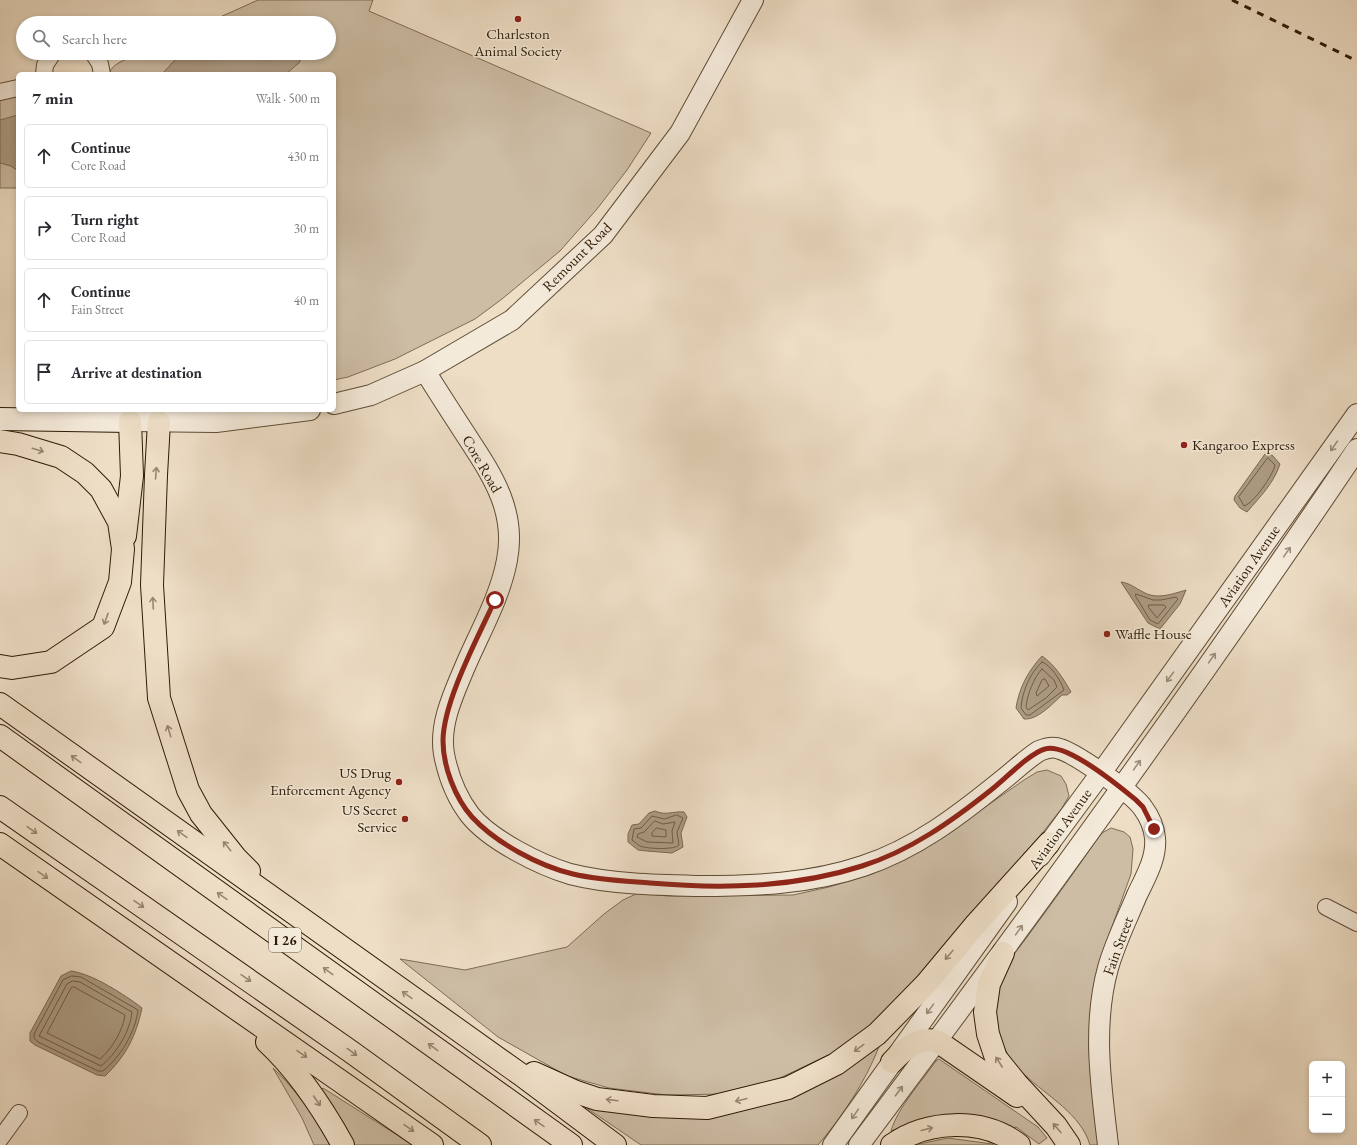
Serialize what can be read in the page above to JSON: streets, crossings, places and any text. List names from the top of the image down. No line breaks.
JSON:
{"streets":{"highway":["I 26"],"street":["Remount Road","Core Road","Aviation Avenue","Fain Street"]},"crossings":[["Remount Road","Core Road"],["Core Road","Aviation Avenue"],["Core Road","Fain Street"],["Aviation Avenue","Fain Street"]],"places":["Charleston Animal Society","Kangaroo Express","Waffle House","US Drug Enforcement Agency","US Secret Service"],"page":{"search":"Search here","heading":["7 min","Walk · 500 m"],"list":[["Continue","Core Road","430 m"],["Turn right","Core Road","30 m"],["Continue","Fain Street","40 m"],"Arrive at destination"],"map_buttons":["+","−"]}}
